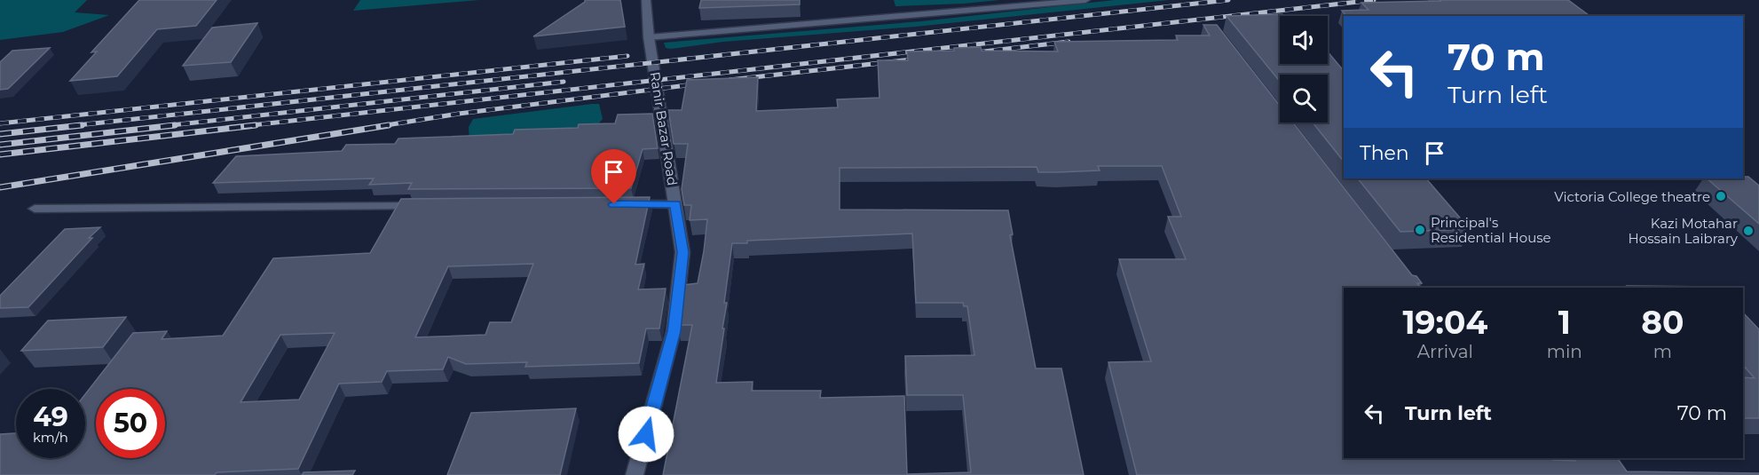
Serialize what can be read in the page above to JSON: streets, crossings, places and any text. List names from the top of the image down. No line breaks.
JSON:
{"streets":{"street":["Ranir Bazar Road"]},"places":["Victoria College theatre","Principal's Residential House","Kazi Motahar Hossain Laibrary"],"page":{"turn":["70 m","Turn left"],"then":"Then","eta":["19:04","Arrival","1","min","80","m"],"list":[{"name":"Turn left","value":"70 m"}],"speed":"49 km/h","limit":"50"}}
